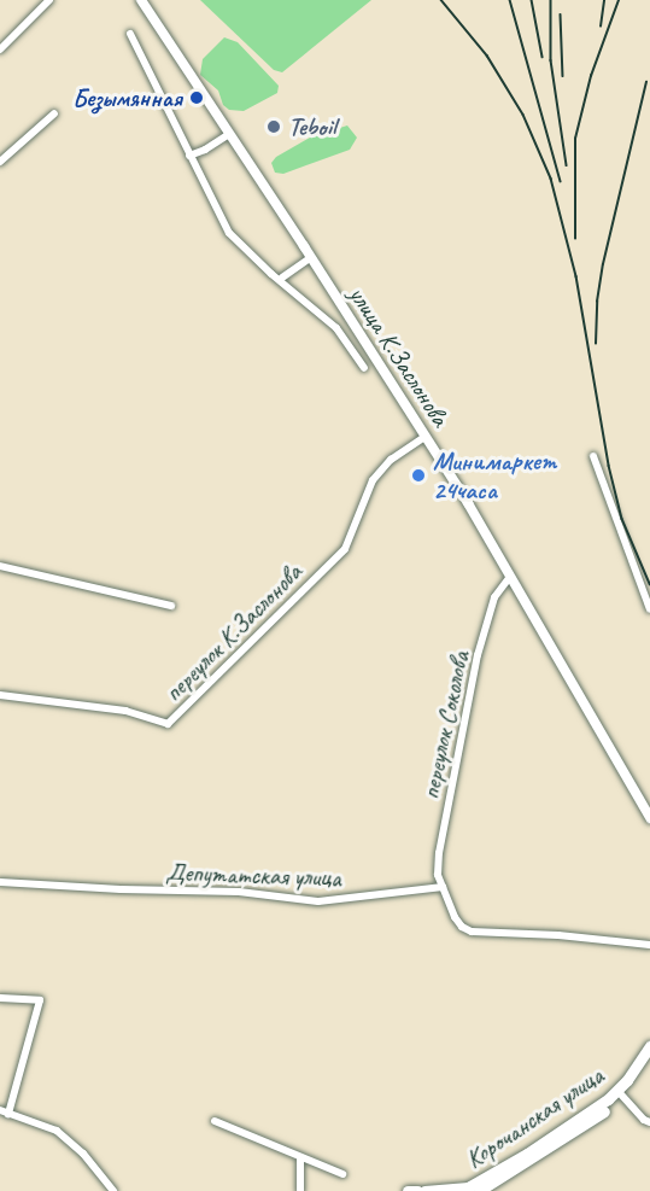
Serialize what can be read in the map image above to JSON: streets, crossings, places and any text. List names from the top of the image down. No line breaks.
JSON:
{"streets":{"main road":["Корочанская улица"],"street":["улица К.Заслонова","переулок К.Заслонова","переулок Соколова","Депутатская улица"]},"crossings":[["улица К.Заслонова","переулок К.Заслонова"],["улица К.Заслонова","переулок Соколова"],["переулок Соколова","Депутатская улица"]],"places":["Безымянная","Teboil","Минимаркет 24часа"]}
